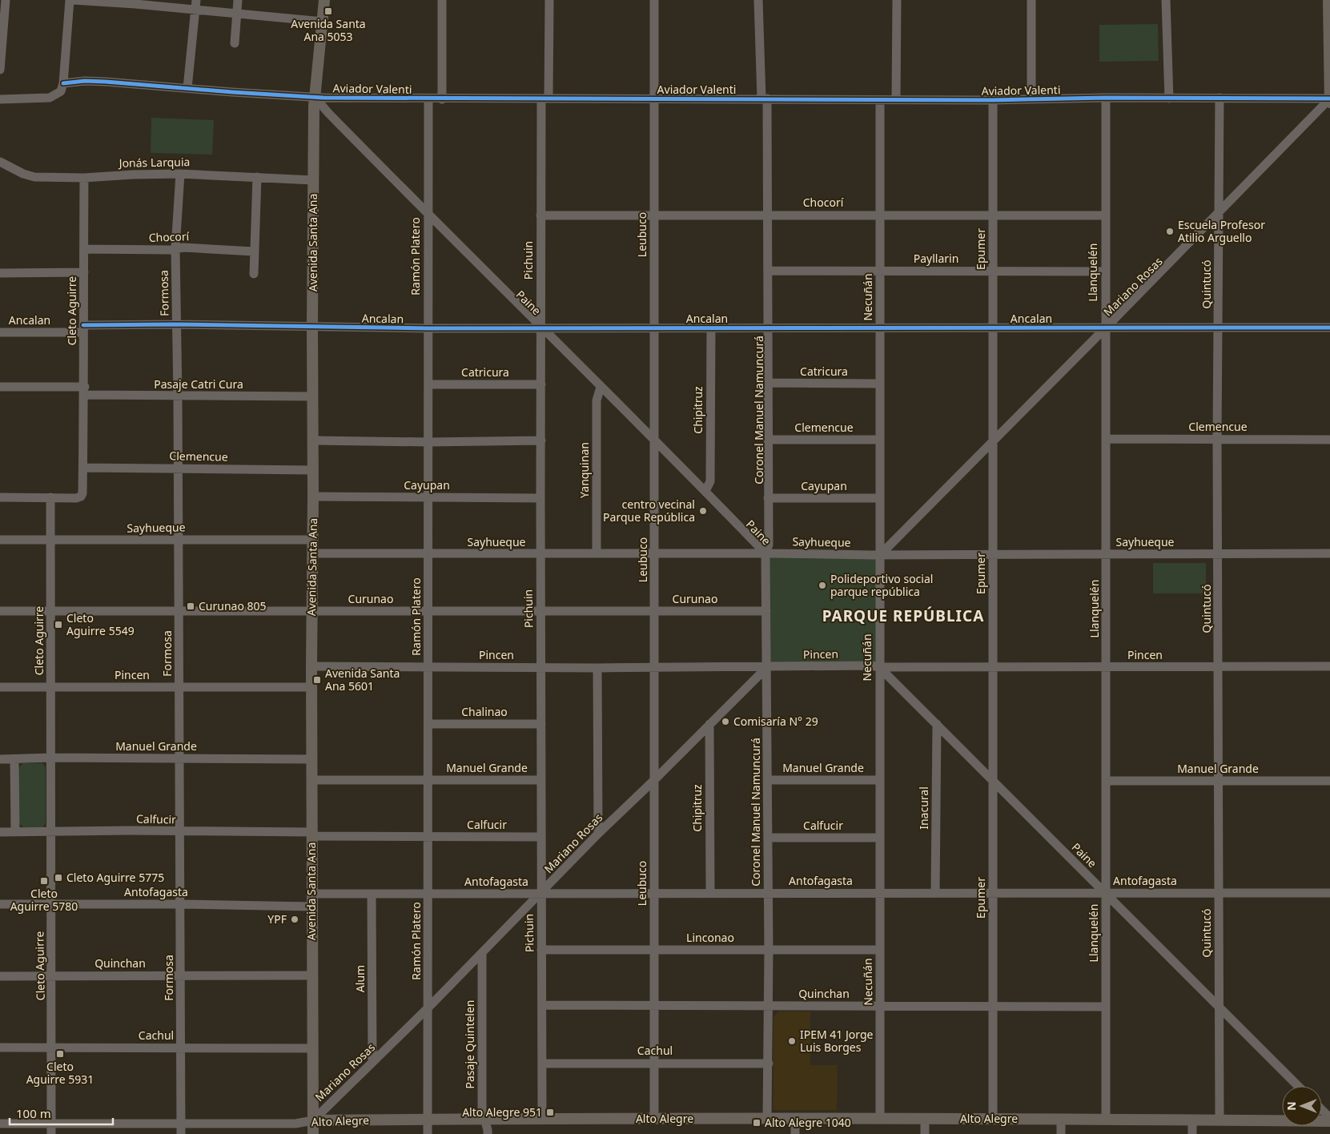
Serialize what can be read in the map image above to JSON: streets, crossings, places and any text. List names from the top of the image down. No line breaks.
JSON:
{"streets":{"main road":["Avenida Santa Ana","Alto Alegre"],"street":["Aviador Valenti","Jonás Larquia","Chocorí","Leubuco","Epumer","Ramón Platero","Payllarin","Pichuin","Llanquelén","Quintucó","Mariano Rosas","Formosa","Necuñán","Paine","Cleto Aguirre","Ancalan","Catricura","Pasaje Catri Cura","Chipitruz","Coronel Manuel Namuncurá","Clemencue","Yanquinan","Cayupan","Sayhueque","Curunao","Pincen","Chalinao","Manuel Grande","Inacural","Calfucir","Antofagasta","Linconao","Quinchan","Alum","Cachul","Pasaje Quintelen"]},"crossings":[["Aviador Valenti","Leubuco"],["Aviador Valenti","Avenida Santa Ana"],["Aviador Valenti","Epumer"],["Aviador Valenti","Ramón Platero"],["Aviador Valenti","Pichuin"],["Aviador Valenti","Llanquelén"],["Aviador Valenti","Quintucó"],["Aviador Valenti","Mariano Rosas"],["Aviador Valenti","Necuñán"],["Aviador Valenti","Paine"],["Aviador Valenti","Coronel Manuel Namuncurá"],["Jonás Larquia","Avenida Santa Ana"],["Jonás Larquia","Formosa"],["Jonás Larquia","Cleto Aguirre"],["Chocorí","Leubuco"],["Chocorí","Epumer"],["Chocorí","Pichuin"],["Chocorí","Llanquelén"],["Chocorí","Formosa"],["Chocorí","Necuñán"],["Chocorí","Cleto Aguirre"],["Chocorí","Coronel Manuel Namuncurá"],["Leubuco","Mariano Rosas"],["Leubuco","Paine"],["Leubuco","Ancalan"],["Leubuco","Sayhueque"],["Leubuco","Curunao"],["Leubuco","Pincen"],["Leubuco","Antofagasta"],["Leubuco","Linconao"],["Leubuco","Quinchan"],["Leubuco","Cachul"],["Leubuco","Alto Alegre"],["Avenida Santa Ana","Mariano Rosas"],["Avenida Santa Ana","Paine"],["Avenida Santa Ana","Ancalan"],["Avenida Santa Ana","Pasaje Catri Cura"],["Avenida Santa Ana","Clemencue"],["Avenida Santa Ana","Cayupan"],["Avenida Santa Ana","Sayhueque"],["Avenida Santa Ana","Curunao"],["Avenida Santa Ana","Pincen"],["Avenida Santa Ana","Manuel Grande"],["Avenida Santa Ana","Calfucir"],["Avenida Santa Ana","Antofagasta"],["Avenida Santa Ana","Quinchan"],["Avenida Santa Ana","Cachul"],["Avenida Santa Ana","Alto Alegre"],["Epumer","Payllarin"],["Epumer","Mariano Rosas"],["Epumer","Paine"],["Epumer","Ancalan"],["Epumer","Sayhueque"],["Epumer","Pincen"],["Epumer","Antofagasta"],["Epumer","Quinchan"],["Epumer","Alto Alegre"],["Ramón Platero","Mariano Rosas"],["Ramón Platero","Paine"],["Ramón Platero","Ancalan"],["Ramón Platero","Catricura"],["Ramón Platero","Cayupan"],["Ramón Platero","Sayhueque"],["Ramón Platero","Curunao"],["Ramón Platero","Pincen"],["Ramón Platero","Chalinao"],["Ramón Platero","Manuel Grande"],["Ramón Platero","Calfucir"],["Ramón Platero","Antofagasta"],["Ramón Platero","Alto Alegre"],["Payllarin","Llanquelén"],["Payllarin","Necuñán"],["Payllarin","Coronel Manuel Namuncurá"],["Pichuin","Mariano Rosas"],["Pichuin","Paine"],["Pichuin","Ancalan"],["Pichuin","Catricura"],["Pichuin","Cayupan"],["Pichuin","Sayhueque"],["Pichuin","Curunao"],["Pichuin","Pincen"],["Pichuin","Chalinao"],["Pichuin","Manuel Grande"],["Pichuin","Calfucir"],["Pichuin","Antofagasta"],["Pichuin","Linconao"],["Pichuin","Quinchan"],["Pichuin","Cachul"],["Pichuin","Alto Alegre"],["Llanquelén","Mariano Rosas"],["Llanquelén","Paine"],["Llanquelén","Ancalan"],["Llanquelén","Clemencue"],["Llanquelén","Sayhueque"],["Llanquelén","Pincen"],["Llanquelén","Manuel Grande"],["Llanquelén","Antofagasta"],["Llanquelén","Quinchan"],["Llanquelén","Alto Alegre"],["Quintucó","Mariano Rosas"],["Quintucó","Paine"],["Quintucó","Ancalan"],["Quintucó","Clemencue"],["Quintucó","Sayhueque"],["Quintucó","Pincen"],["Quintucó","Manuel Grande"],["Quintucó","Antofagasta"],["Quintucó","Alto Alegre"],["Mariano Rosas","Necuñán"],["Mariano Rosas","Ancalan"],["Mariano Rosas","Chipitruz"],["Mariano Rosas","Coronel Manuel Namuncurá"],["Mariano Rosas","Sayhueque"],["Mariano Rosas","Pincen"],["Mariano Rosas","Antofagasta"],["Mariano Rosas","Alum"],["Mariano Rosas","Pasaje Quintelen"],["Mariano Rosas","Alto Alegre"],["Formosa","Ancalan"],["Formosa","Pasaje Catri Cura"],["Formosa","Clemencue"],["Formosa","Sayhueque"],["Formosa","Curunao"],["Formosa","Pincen"],["Formosa","Manuel Grande"],["Formosa","Calfucir"],["Formosa","Antofagasta"],["Formosa","Quinchan"],["Formosa","Cachul"],["Formosa","Alto Alegre"],["Necuñán","Paine"],["Necuñán","Ancalan"],["Necuñán","Catricura"],["Necuñán","Clemencue"],["Necuñán","Cayupan"],["Necuñán","Sayhueque"],["Necuñán","Pincen"],["Necuñán","Manuel Grande"],["Necuñán","Calfucir"],["Necuñán","Antofagasta"],["Necuñán","Linconao"],["Necuñán","Quinchan"],["Necuñán","Alto Alegre"],["Paine","Ancalan"],["Paine","Chipitruz"],["Paine","Coronel Manuel Namuncurá"],["Paine","Yanquinan"],["Paine","Sayhueque"],["Paine","Pincen"],["Paine","Inacural"],["Paine","Antofagasta"],["Cleto Aguirre","Ancalan"],["Cleto Aguirre","Pasaje Catri Cura"],["Cleto Aguirre","Clemencue"],["Cleto Aguirre","Sayhueque"],["Cleto Aguirre","Curunao"],["Cleto Aguirre","Pincen"],["Cleto Aguirre","Manuel Grande"],["Cleto Aguirre","Calfucir"],["Cleto Aguirre","Antofagasta"],["Cleto Aguirre","Quinchan"],["Cleto Aguirre","Cachul"],["Cleto Aguirre","Alto Alegre"],["Ancalan","Chipitruz"],["Ancalan","Coronel Manuel Namuncurá"],["Catricura","Coronel Manuel Namuncurá"],["Chipitruz","Antofagasta"],["Coronel Manuel Namuncurá","Clemencue"],["Coronel Manuel Namuncurá","Cayupan"],["Coronel Manuel Namuncurá","Sayhueque"],["Coronel Manuel Namuncurá","Curunao"],["Coronel Manuel Namuncurá","Pincen"],["Coronel Manuel Namuncurá","Manuel Grande"],["Coronel Manuel Namuncurá","Calfucir"],["Coronel Manuel Namuncurá","Antofagasta"],["Coronel Manuel Namuncurá","Linconao"],["Coronel Manuel Namuncurá","Quinchan"],["Coronel Manuel Namuncurá","Cachul"],["Coronel Manuel Namuncurá","Alto Alegre"],["Yanquinan","Sayhueque"],["Inacural","Antofagasta"],["Antofagasta","Alum"],["Pasaje Quintelen","Alto Alegre"]],"districts":["PARQUE REPÚBLICA"],"places":{"transit":["Avenida Santa Ana 5053","Curunao 805","Cleto Aguirre 5549","Avenida Santa Ana 5601","Cleto Aguirre 5775","Cleto Aguirre 5780","Cleto Aguirre 5931","Alto Alegre 951","Alto Alegre 1040"],"other":["Escuela Profesor Atilio Arguello","centro vecinal Parque República","Polideportivo social parque república","Comisaría N° 29","YPF","IPEM 41 Jorge Luis Borges"]},"scale_bar":"100 m","north":"left"}
